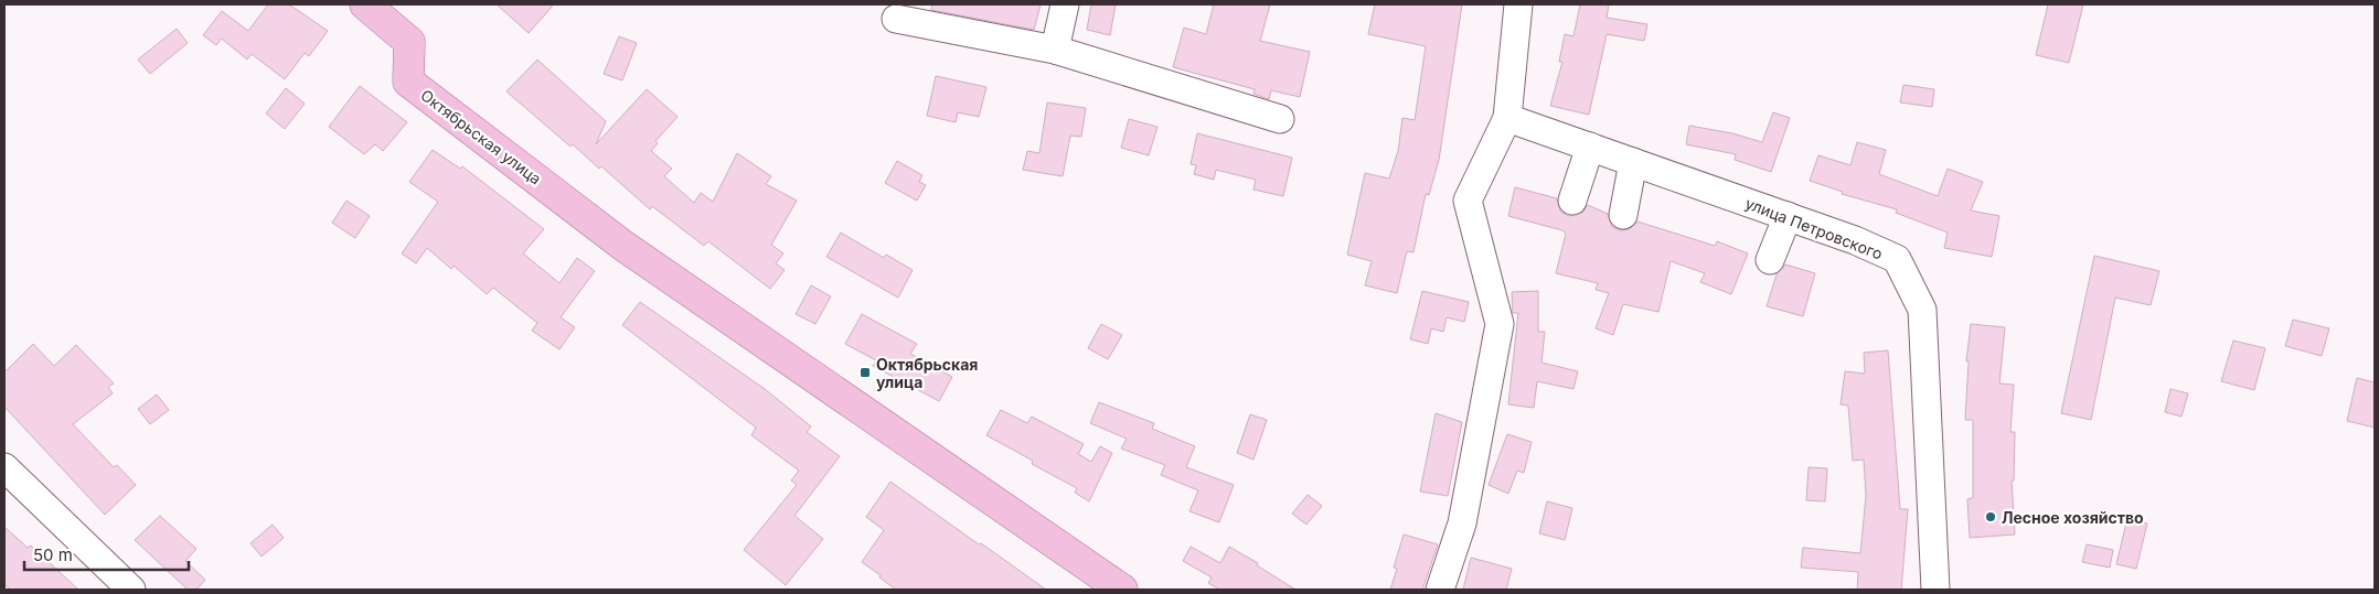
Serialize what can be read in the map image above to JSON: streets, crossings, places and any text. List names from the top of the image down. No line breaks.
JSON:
{"streets":{"main road":["Октябрьская улица"],"street":["улица Петровского"]},"places":{"transit":["Октябрьская улица"],"other":["Лесное хозяйство"]},"scale_bar":"50 m"}
